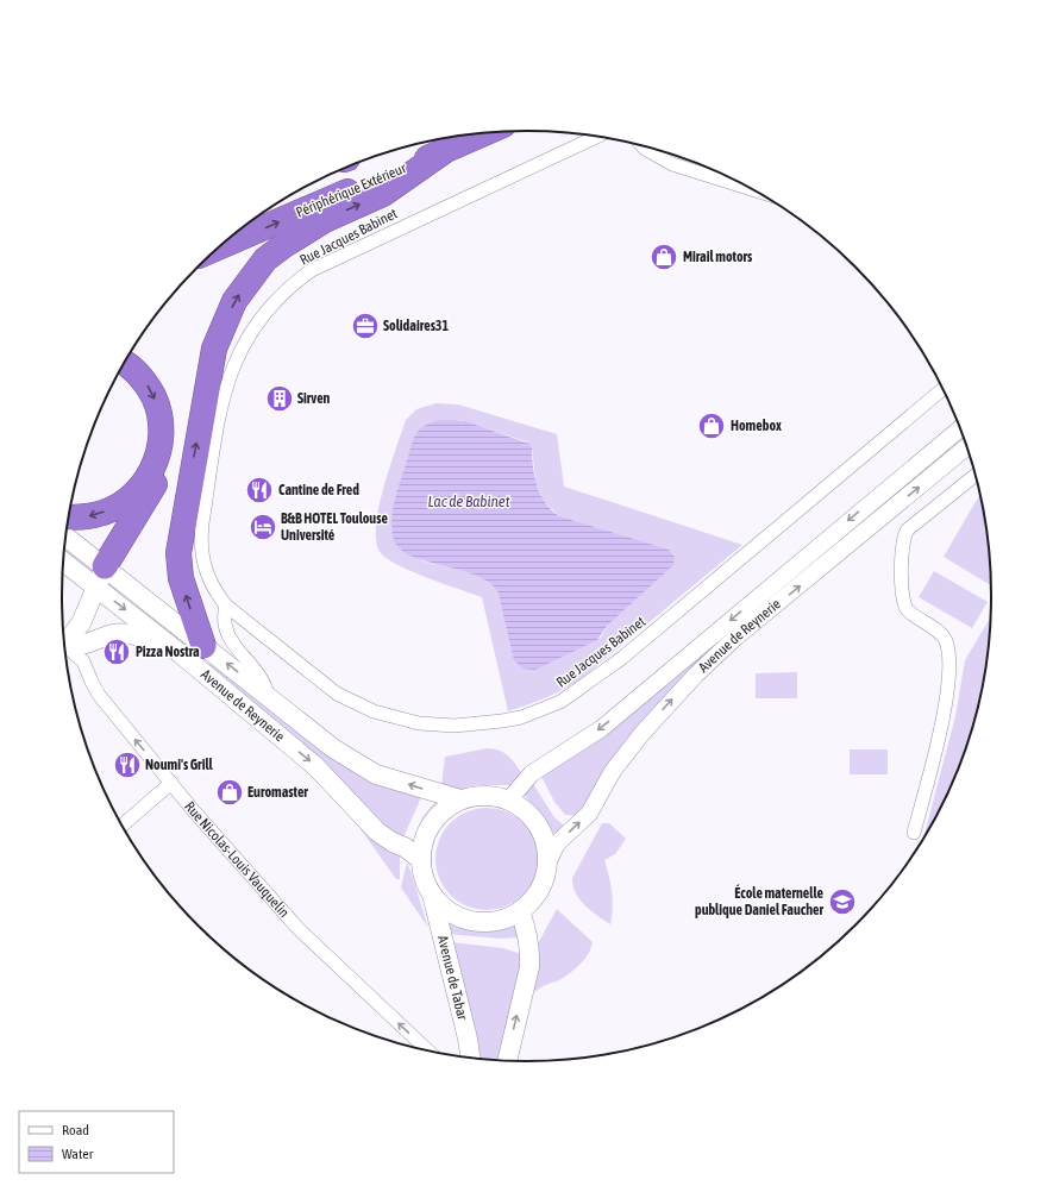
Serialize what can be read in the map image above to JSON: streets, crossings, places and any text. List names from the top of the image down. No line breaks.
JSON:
{"streets":{"highway":["Périphérique Extérieur"],"main road":["Avenue de Reynerie","Avenue de Tabar"],"street":["Rue Jacques Babinet","Rue Nicolas-Louis Vauquelin"]},"crossings":[["Avenue de Reynerie","Avenue de Tabar"]],"one_way":["Périphérique Extérieur","Rue Nicolas-Louis Vauquelin"],"water":["Lac de Babinet"],"places":{"shop":["Mirail motors","Homebox","Euromaster"],"office":["Solidaires31"],"building":["Sirven"],"restaurant":["Cantine de Fred","Pizza Nostra","Noumi's Grill"],"hotel":["B&B HOTEL Toulouse Université"],"school or university":["École maternelle publique Daniel Faucher"]},"legend":["Road","Water"]}
